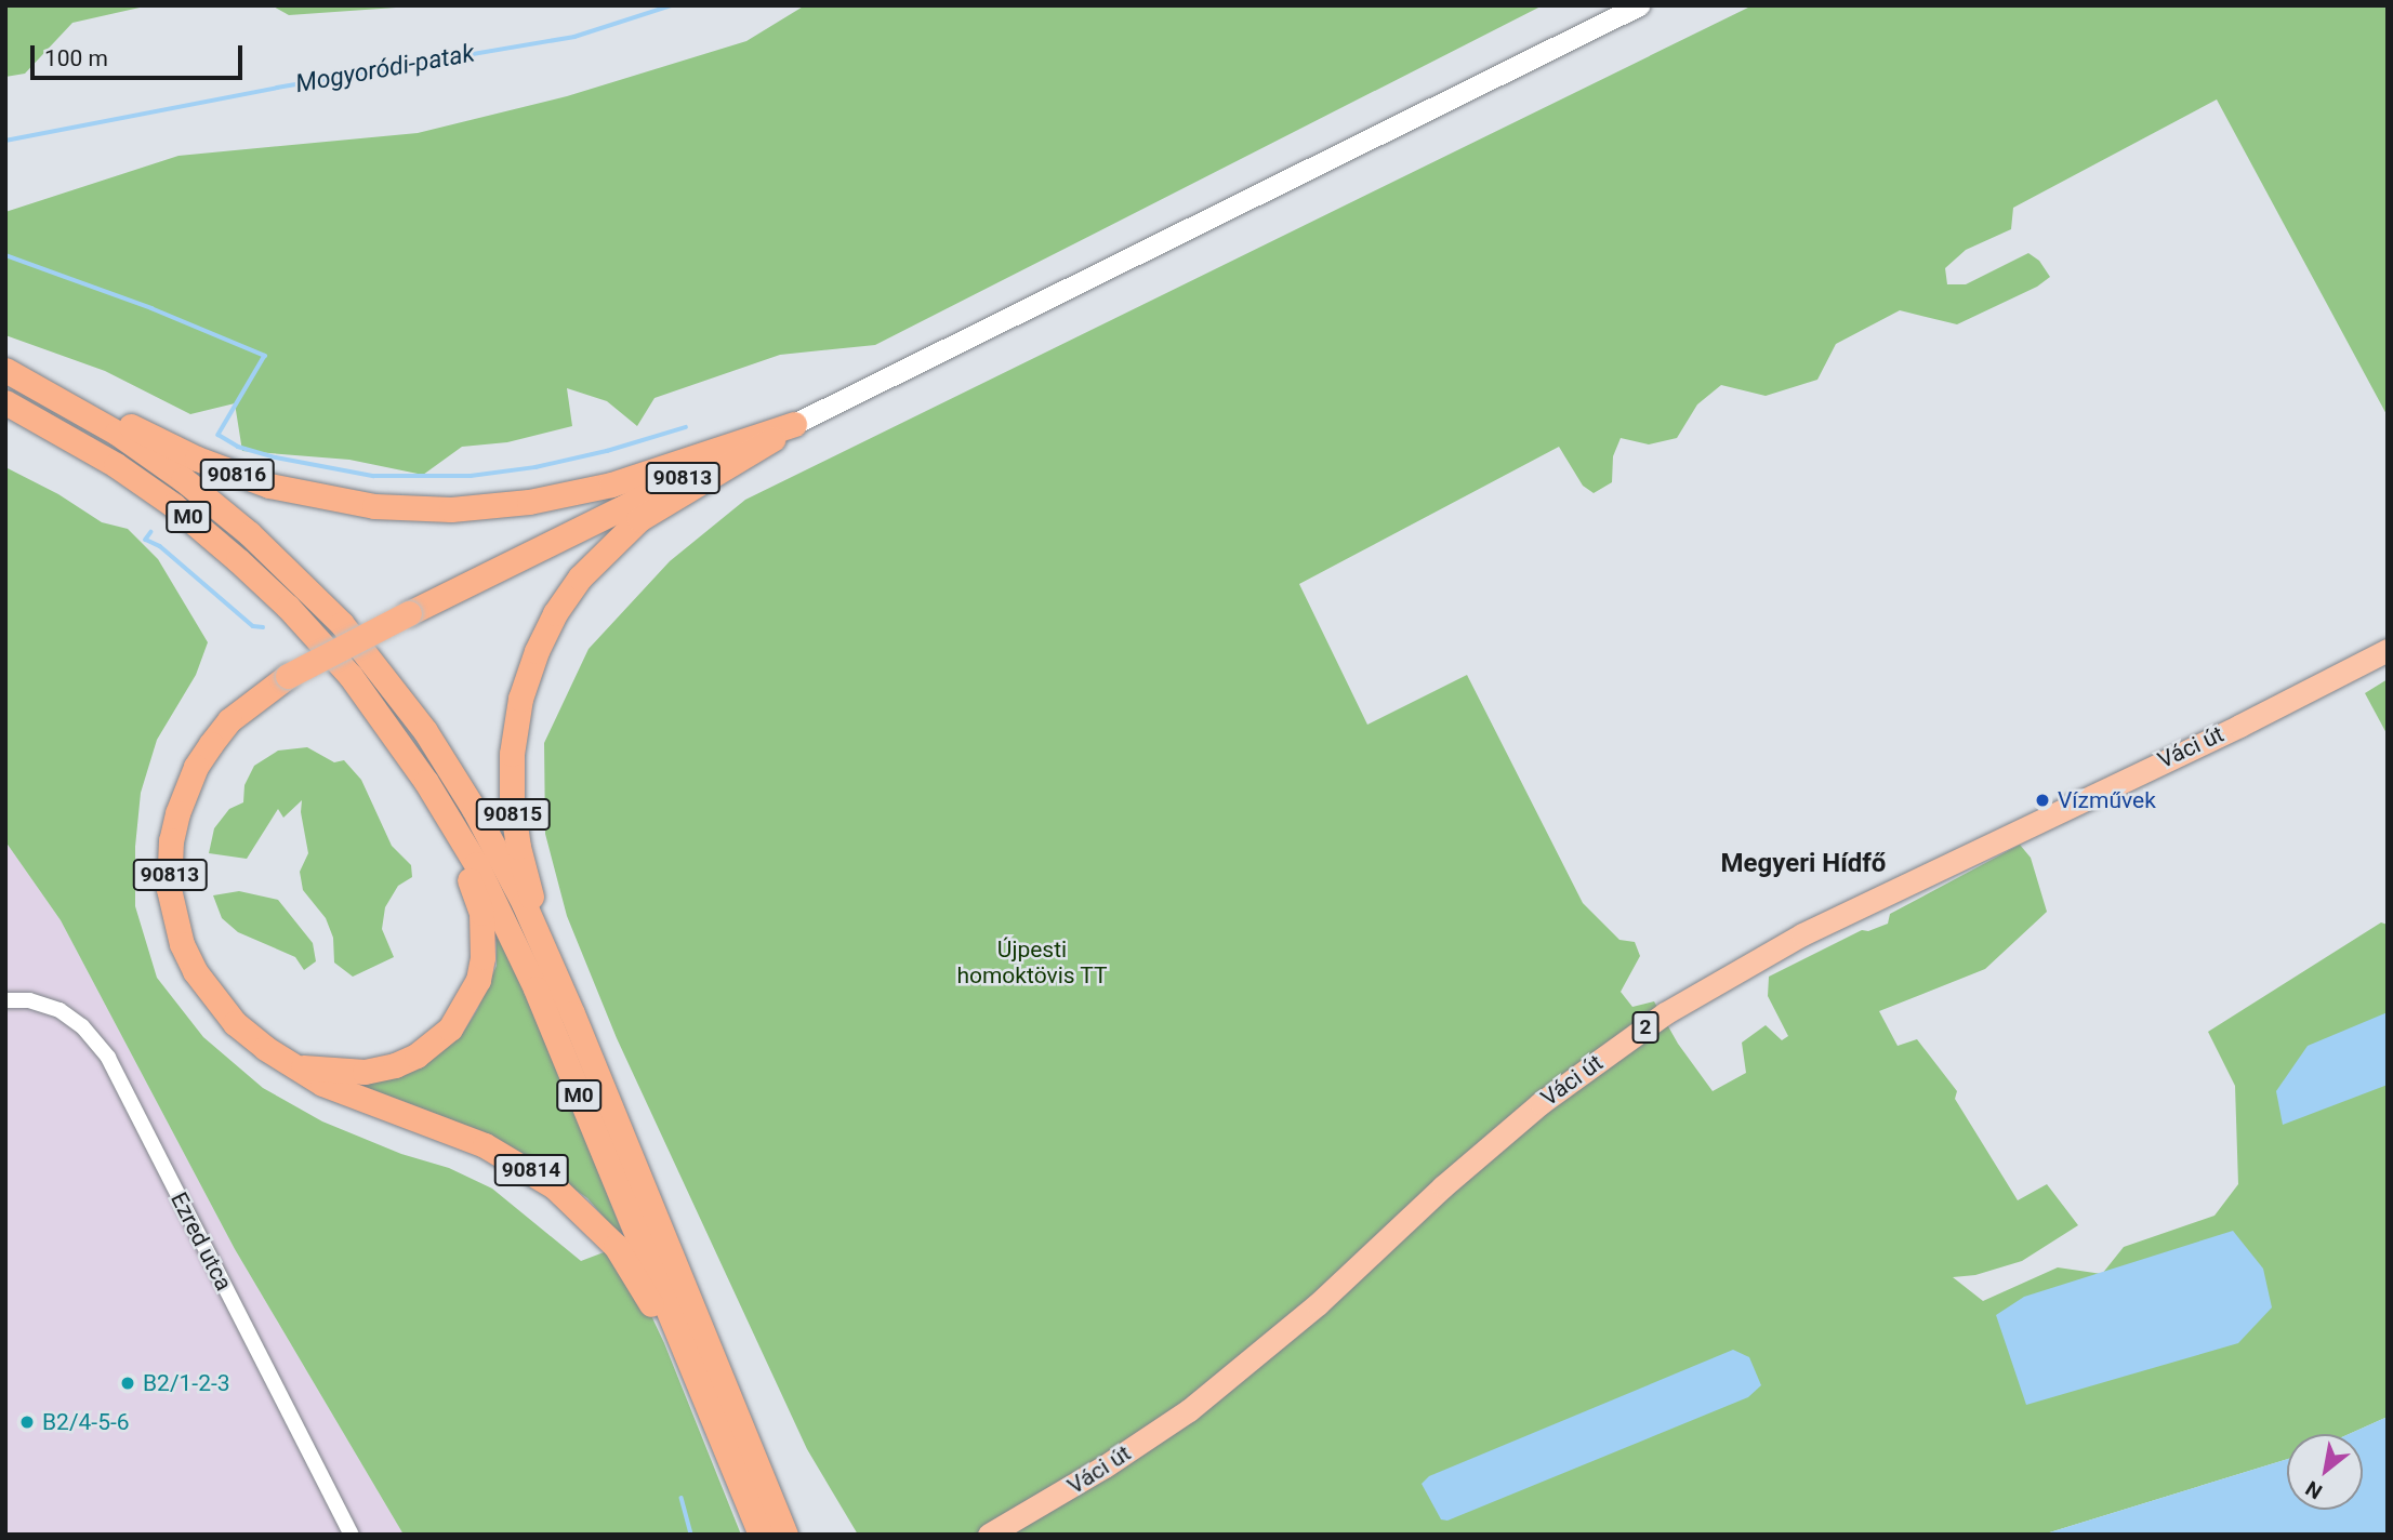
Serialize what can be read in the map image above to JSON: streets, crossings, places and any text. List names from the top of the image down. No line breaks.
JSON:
{"streets":{"highway":["90816","90813","M0","90815","90814"],"main road":["Váci út","2"],"street":["Ezred utca"]},"crossings":[["90816","90813"],["90816","90815"],["90813","M0"],["90813","90815"],["90813","90814"],["M0","90815"],["M0","90814"]],"districts":["Megyeri Hídfő"],"water":["Mogyoródi-patak"],"parks":["Újpesti homoktövis TT"],"places":["Vízművek","B2/1-2-3","B2/4-5-6"],"scale_bar":"100 m","north":"bottom left"}
